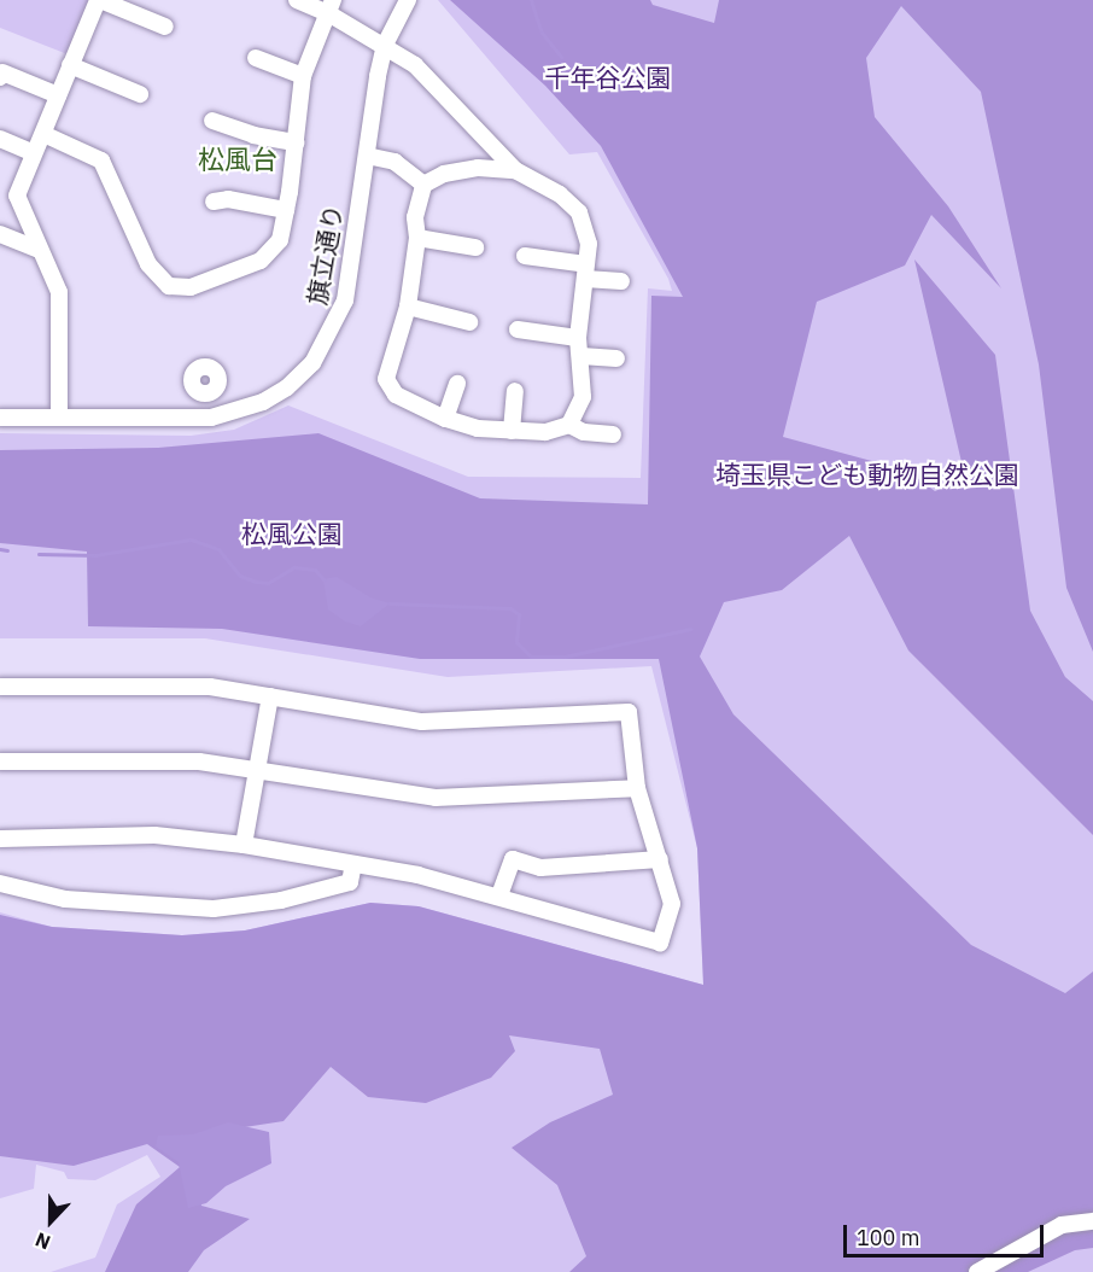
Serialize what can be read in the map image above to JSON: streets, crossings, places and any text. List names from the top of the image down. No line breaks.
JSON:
{"streets":{"street":["旗立通り"]},"districts":["松風台"],"parks":["千年谷公園","埼玉県こども動物自然公園","松風公園"],"scale_bar":"100 m","north":"bottom"}
